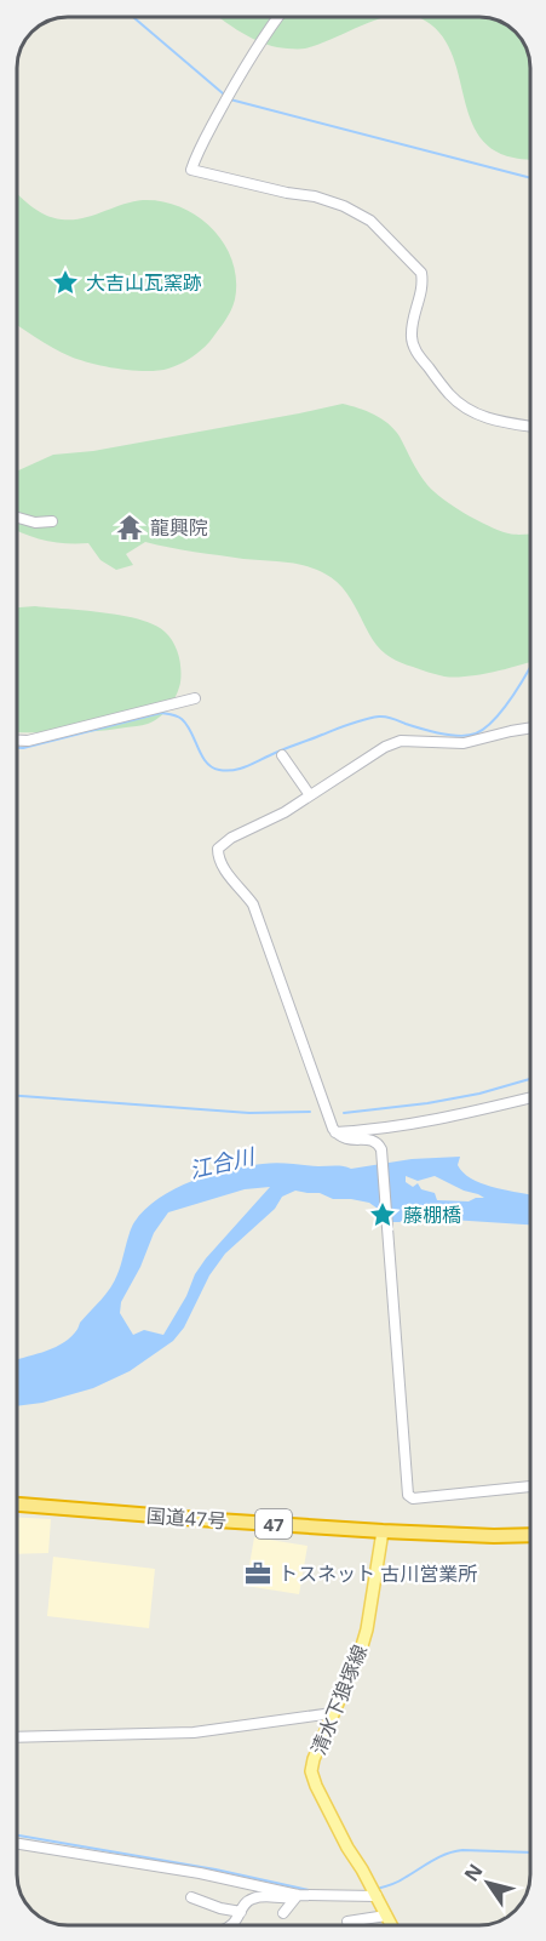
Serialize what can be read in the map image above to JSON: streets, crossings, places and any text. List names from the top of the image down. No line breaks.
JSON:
{"streets":{"highway":["国道47号","47"],"main road":["清水下狼塚線"]},"crossings":[["国道47号","清水下狼塚線"]],"water":["江合川"],"places":{"place":["大吉山瓦窯跡","藤棚橋"],"temple":["龍興院"],"office":["トスネット 古川営業所"]},"north":"top left"}
